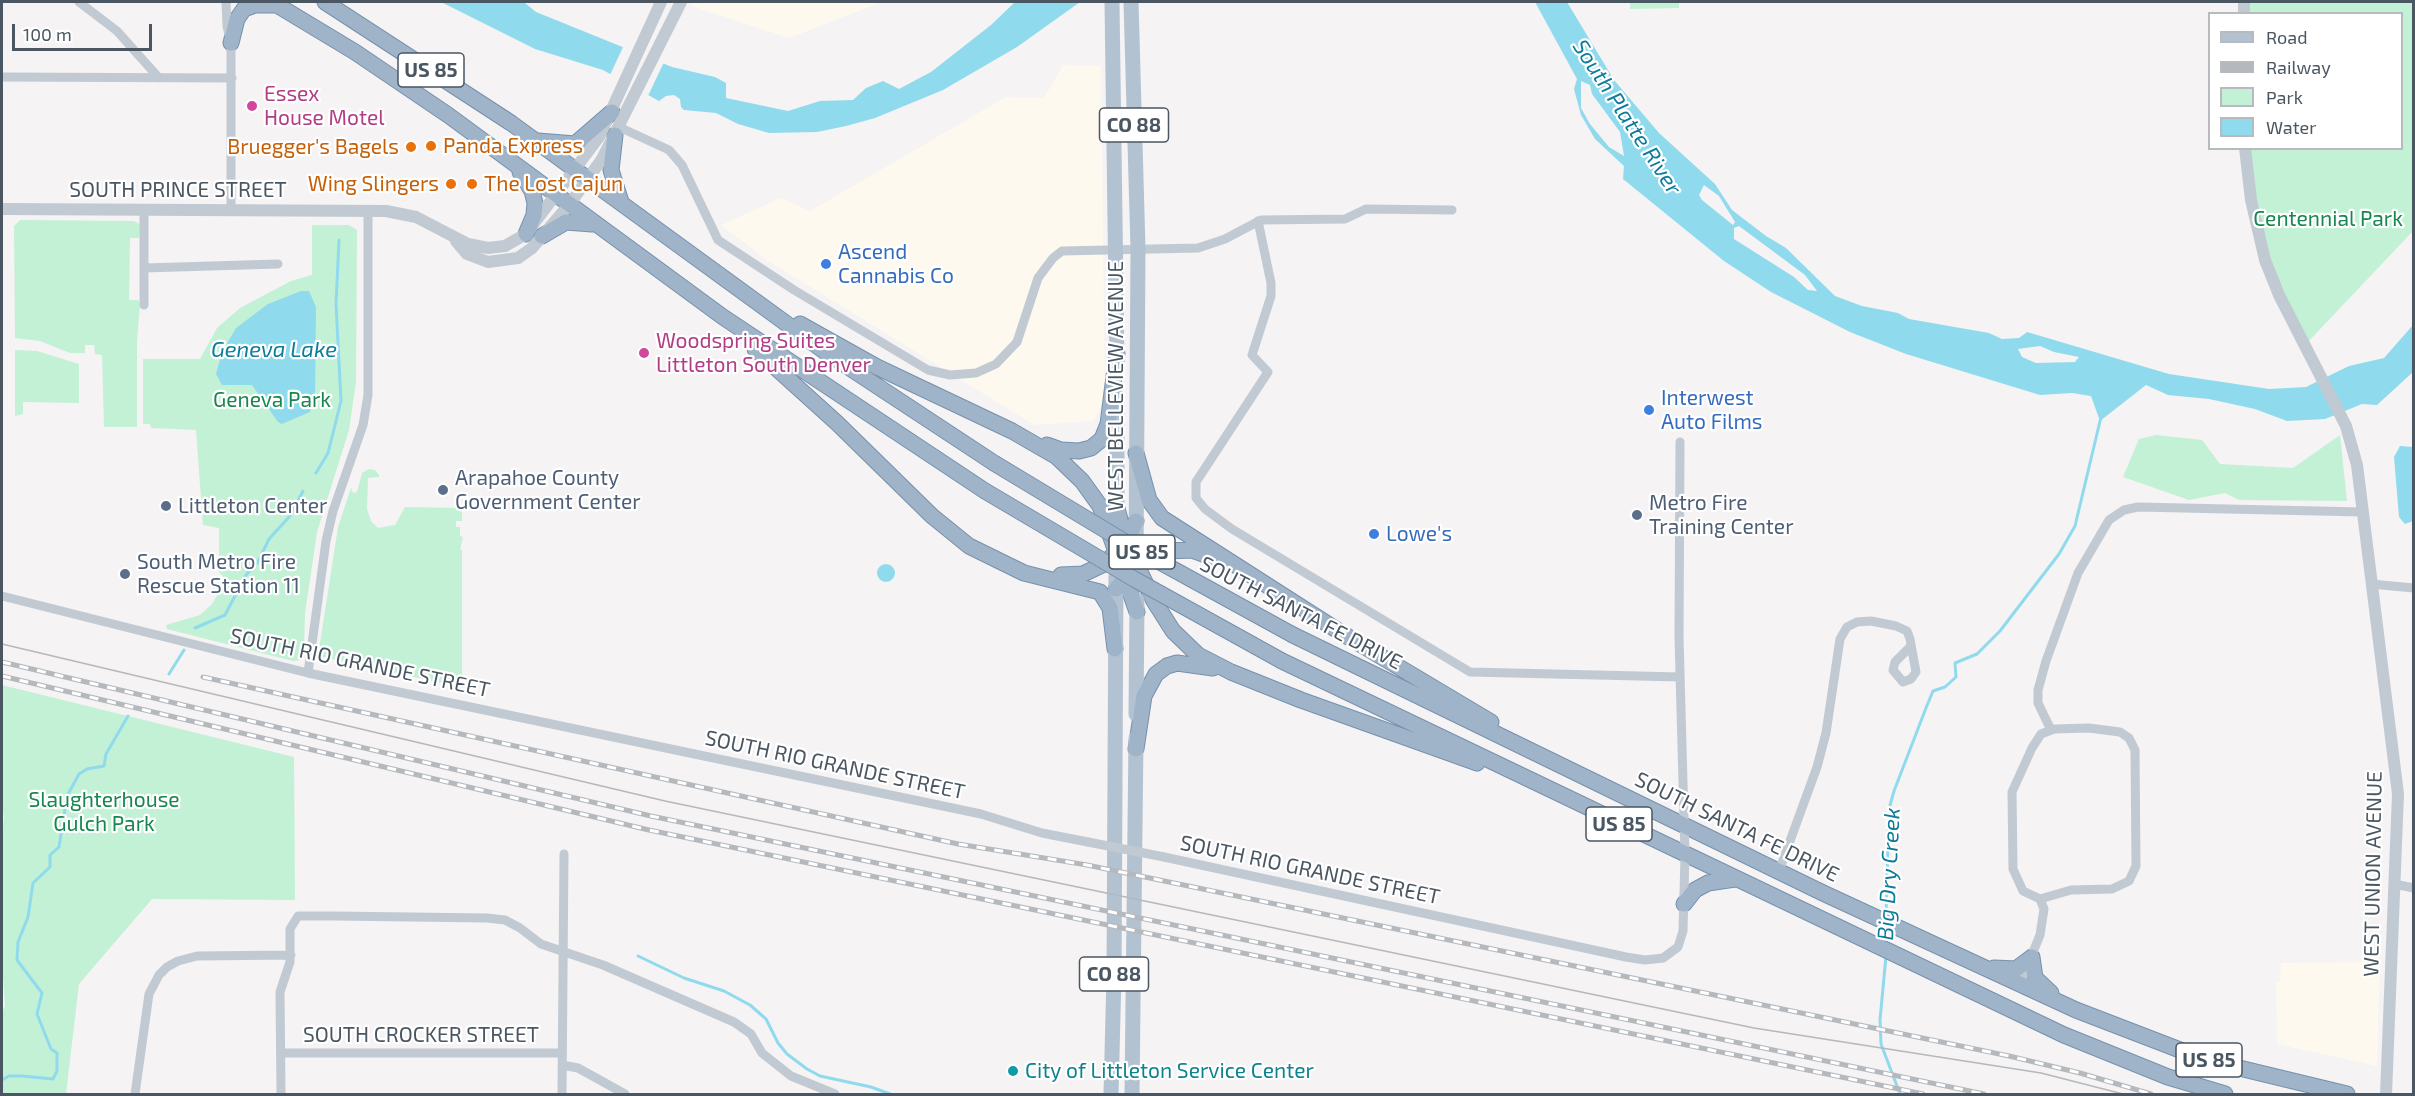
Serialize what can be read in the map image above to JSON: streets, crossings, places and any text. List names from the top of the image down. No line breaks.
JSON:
{"streets":{"highway":["US 85","SOUTH SANTA FE DRIVE"],"main road":["CO 88","WEST BELLEVIEW AVENUE"],"street":["SOUTH PRINCE STREET","SOUTH RIO GRANDE STREET","WEST UNION AVENUE","SOUTH CROCKER STREET"]},"crossings":[["US 85","SOUTH PRINCE STREET"],["SOUTH PRINCE STREET","SOUTH SANTA FE DRIVE"]],"water":["South Platte River","Geneva Lake","Big Dry Creek"],"parks":["Centennial Park","Geneva Park","Slaughterhouse Gulch Park"],"places":["Essex House Motel","Panda Express","Bruegger's Bagels","Wing Slingers","The Lost Cajun","Ascend Cannabis Co","Woodspring Suites Littleton South Denver","Interwest Auto Films","Arapahoe County Government Center","Littleton Center","Metro Fire Training Center","Lowe's","South Metro Fire Rescue Station 11","City of Littleton Service Center"],"legend":["Road","Railway","Park","Water"],"scale_bar":"100 m"}
